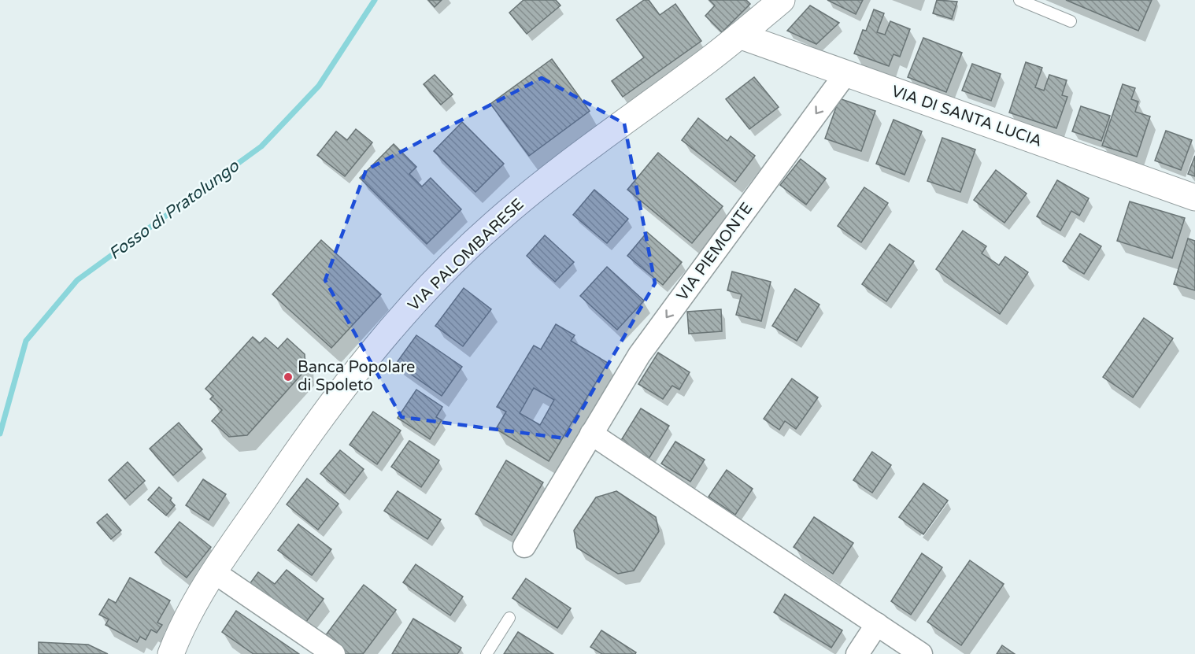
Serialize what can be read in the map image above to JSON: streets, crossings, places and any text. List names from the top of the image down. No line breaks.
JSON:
{"streets":{"main road":["VIA DI SANTA LUCIA","VIA PALOMBARESE"],"street":["VIA PIEMONTE"]},"crossings":[["VIA DI SANTA LUCIA","VIA PIEMONTE"],["VIA DI SANTA LUCIA","VIA PALOMBARESE"]],"one_way":["VIA PIEMONTE"],"water":["Fosso di Pratolungo"],"places":["Banca Popolare di Spoleto"]}
